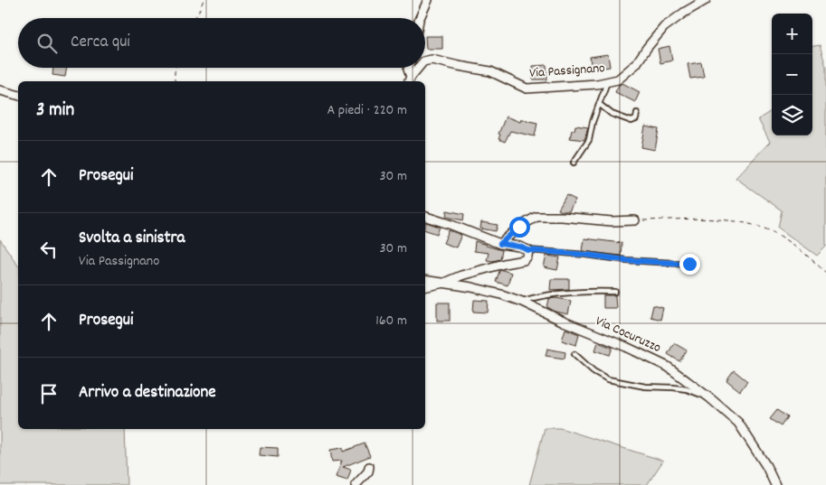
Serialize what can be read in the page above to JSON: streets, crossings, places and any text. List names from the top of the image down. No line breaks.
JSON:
{"streets":{"street":["Via Passignano","Via Cocuruzzo"]},"page":{"map_buttons":["+","−"],"search":"Cerca qui","heading":["3 min","A piedi · 220 m"],"list":[["Prosegui","30 m"],["Svolta a sinistra","Via Passignano","30 m"],["Prosegui","160 m"],"Arrivo a destinazione"]}}
